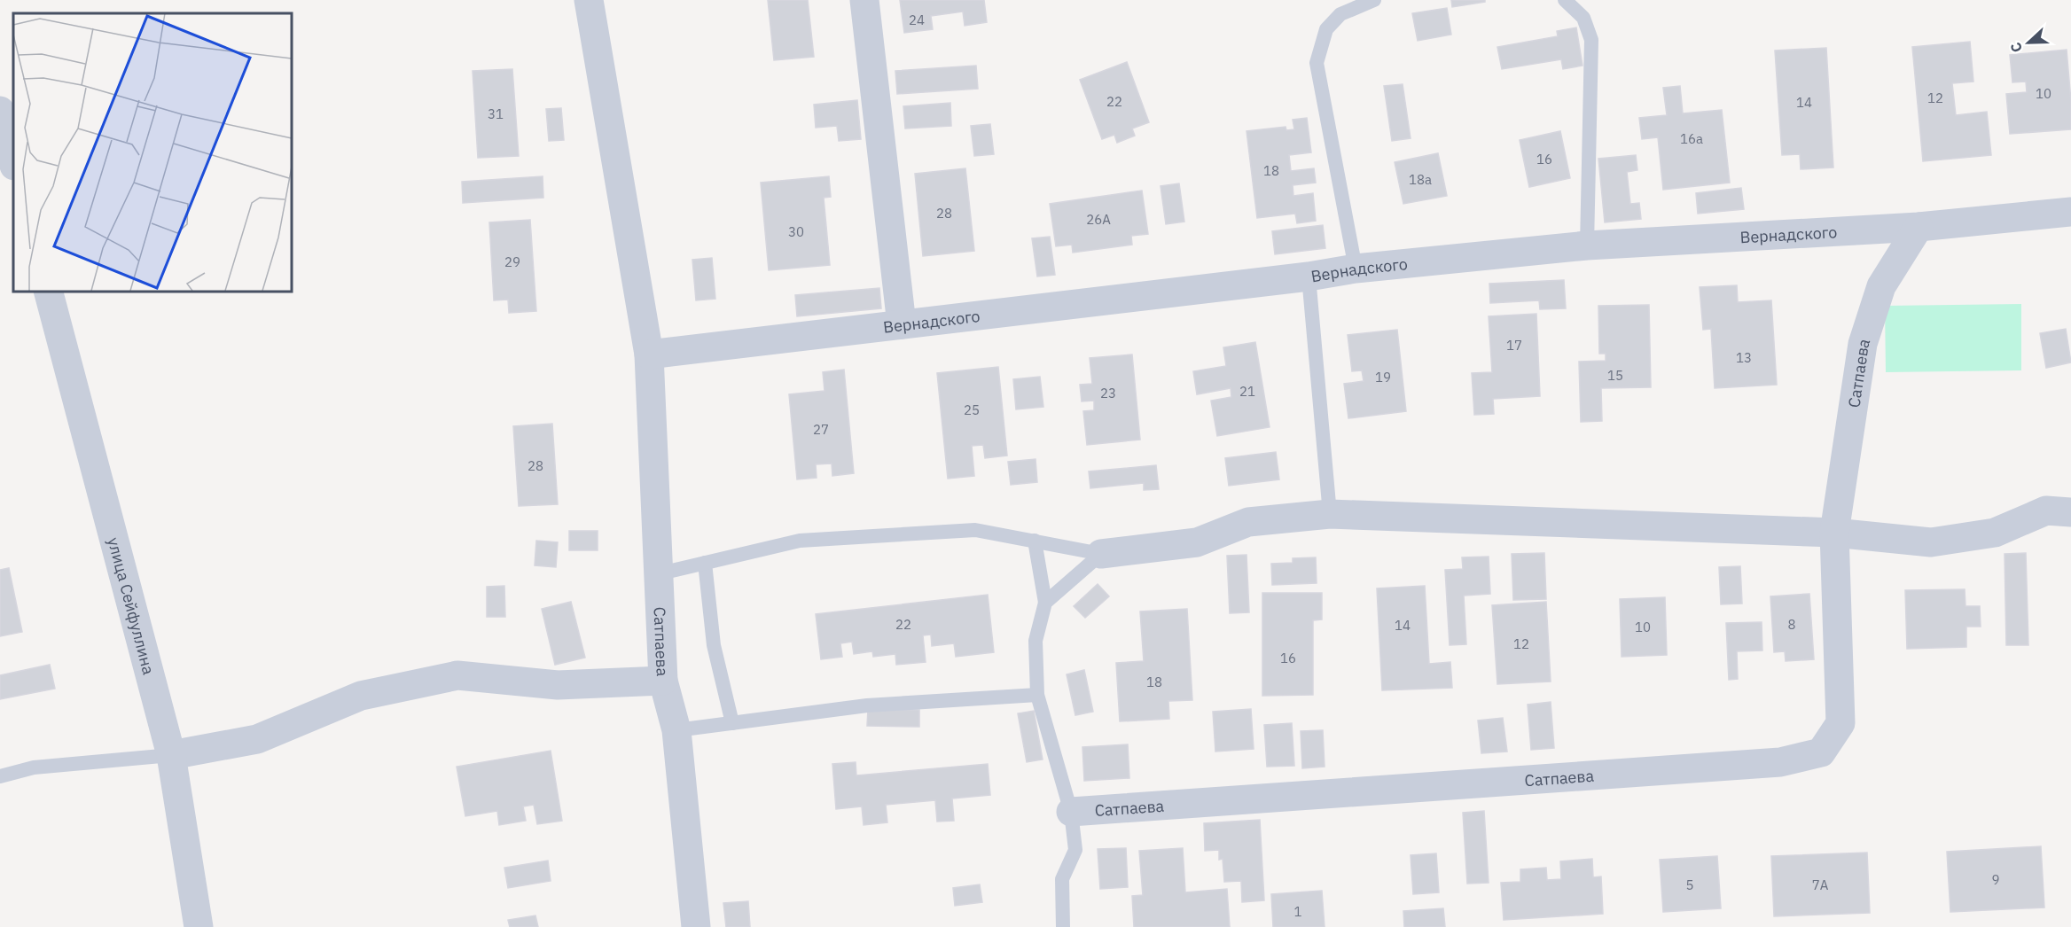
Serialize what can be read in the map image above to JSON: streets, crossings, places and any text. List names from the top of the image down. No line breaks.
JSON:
{"streets":{"street":["Вернадского","Сатпаева","улица Сейфуллина"]},"crossings":[["Вернадского","Сатпаева"]],"house_numbers":["24","10","12","22","14","31","16а","16","18","18а","28","26А","30","29","17","13","15","19","21","23","25","27","28","22","8","14","10","12","16","18","9","5","7А","1"],"north":"left"}
